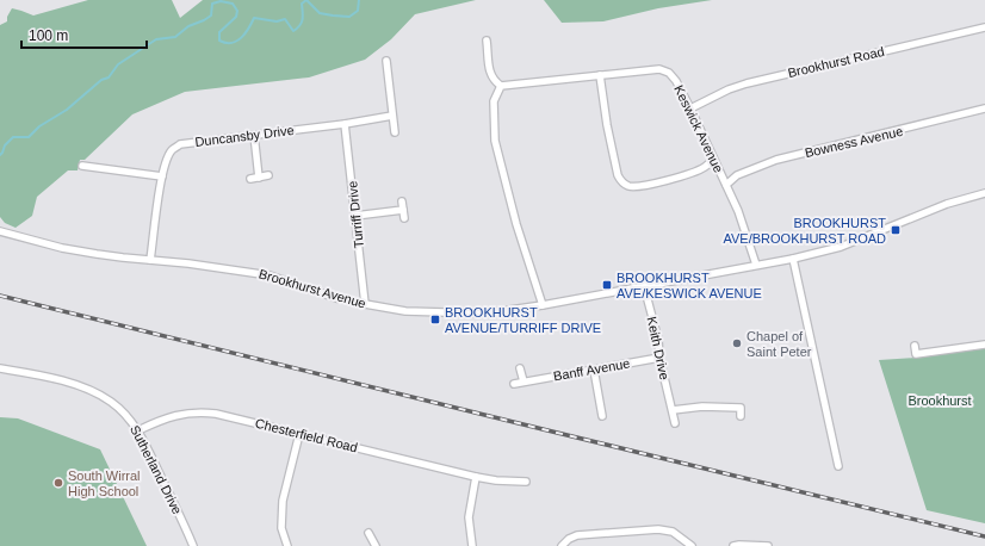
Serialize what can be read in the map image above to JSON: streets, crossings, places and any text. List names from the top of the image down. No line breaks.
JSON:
{"streets":{"street":["Brookhurst Road","Keswick Avenue","Duncansby Drive","Bowness Avenue","Turriff Drive","Brookhurst Avenue","Keith Drive","Banff Avenue","Chesterfield Road","Sutherland Drive"]},"crossings":[["Brookhurst Road","Keswick Avenue"],["Keswick Avenue","Bowness Avenue"],["Keswick Avenue","Brookhurst Avenue"],["Duncansby Drive","Turriff Drive"],["Duncansby Drive","Brookhurst Avenue"],["Turriff Drive","Brookhurst Avenue"],["Brookhurst Avenue","Keith Drive"],["Keith Drive","Banff Avenue"],["Chesterfield Road","Sutherland Drive"]],"parks":["Brookhurst"],"places":{"transit":["BROOKHURST AVE/BROOKHURST ROAD","BROOKHURST AVE/KESWICK AVENUE","BROOKHURST AVENUE/TURRIFF DRIVE"],"other":["Chapel of Saint Peter","South Wirral High School"]},"scale_bar":"100 m"}
